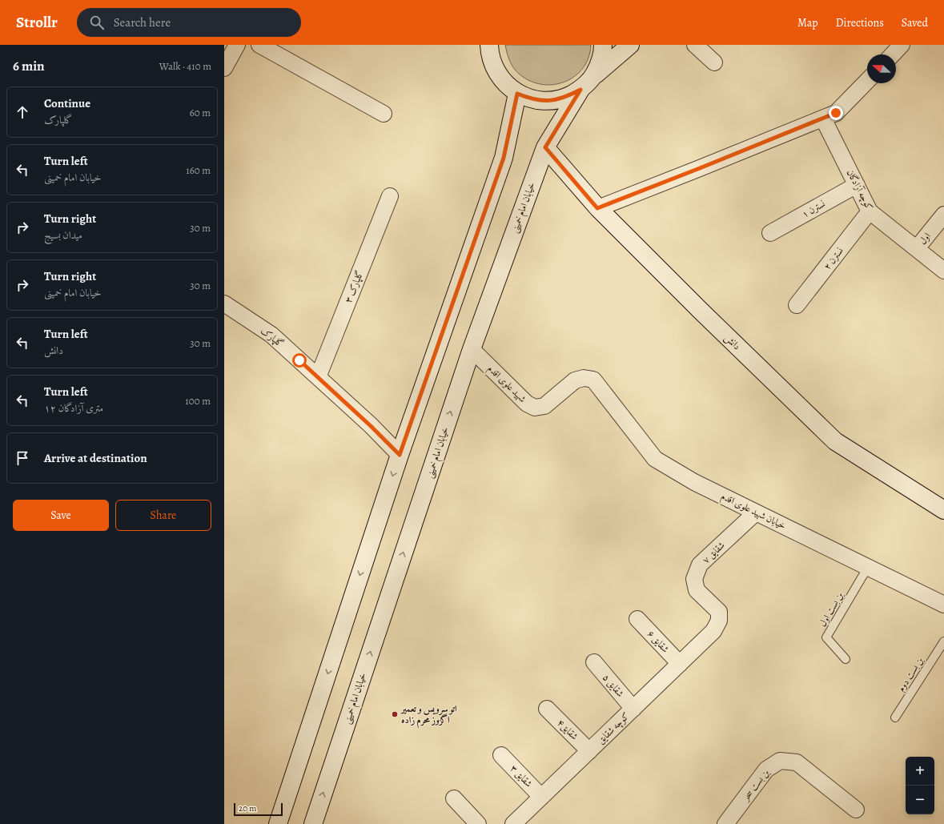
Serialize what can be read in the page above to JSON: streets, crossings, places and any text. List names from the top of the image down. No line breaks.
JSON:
{"streets":{"main road":["خیابان امام خمینی","دانش"],"street":["کوچه آزادگان","نسترن ۱","اول","نسترن ۲","گلپارک ۳","گلپارک","شهید علوی اقدم","خیابان شهید علوی اقدم","شقایق ۷","شقایق ۶","شقایق ۵","کوچه شقایق","شقایق۴","شقایق ۳","بن بست سحر"],"lane":["بن بست اول","بن بست دوم"]},"crossings":[["کوچه آزادگان","نسترن ۱"],["کوچه آزادگان","اول"],["کوچه آزادگان","نسترن ۲"],["خیابان امام خمینی","دانش"],["خیابان امام خمینی","شهید علوی اقدم"],["گلپارک ۳","گلپارک"],["شهید علوی اقدم","خیابان شهید علوی اقدم"],["خیابان شهید علوی اقدم","شقایق ۷"],["خیابان شهید علوی اقدم","بن بست اول"],["شقایق ۷","کوچه شقایق"],["شقایق ۶","کوچه شقایق"],["شقایق ۵","کوچه شقایق"],["کوچه شقایق","شقایق۴"],["کوچه شقایق","شقایق ۳"]],"places":["اتو سرویس و تعمیر اگزوز محرم زاده"],"scale_bar":"20 m","north":"left","page":{"header":"Strollr","search":"Search here","nav":["Map","Directions","Saved"],"heading":["6 min","Walk · 410 m"],"list":[["Continue","گلپارک","60 m"],["Turn left","خیابان امام خمینی","160 m"],["Turn right","میدان بسیج","30 m"],["Turn right","خیابان امام خمینی","30 m"],["Turn left","دانش","30 m"],["Turn left","۱۲ متری آزادگان","100 m"],"Arrive at destination"],"buttons":["Save","Share"],"map_buttons":["+","−"],"scale":"20 m"}}
